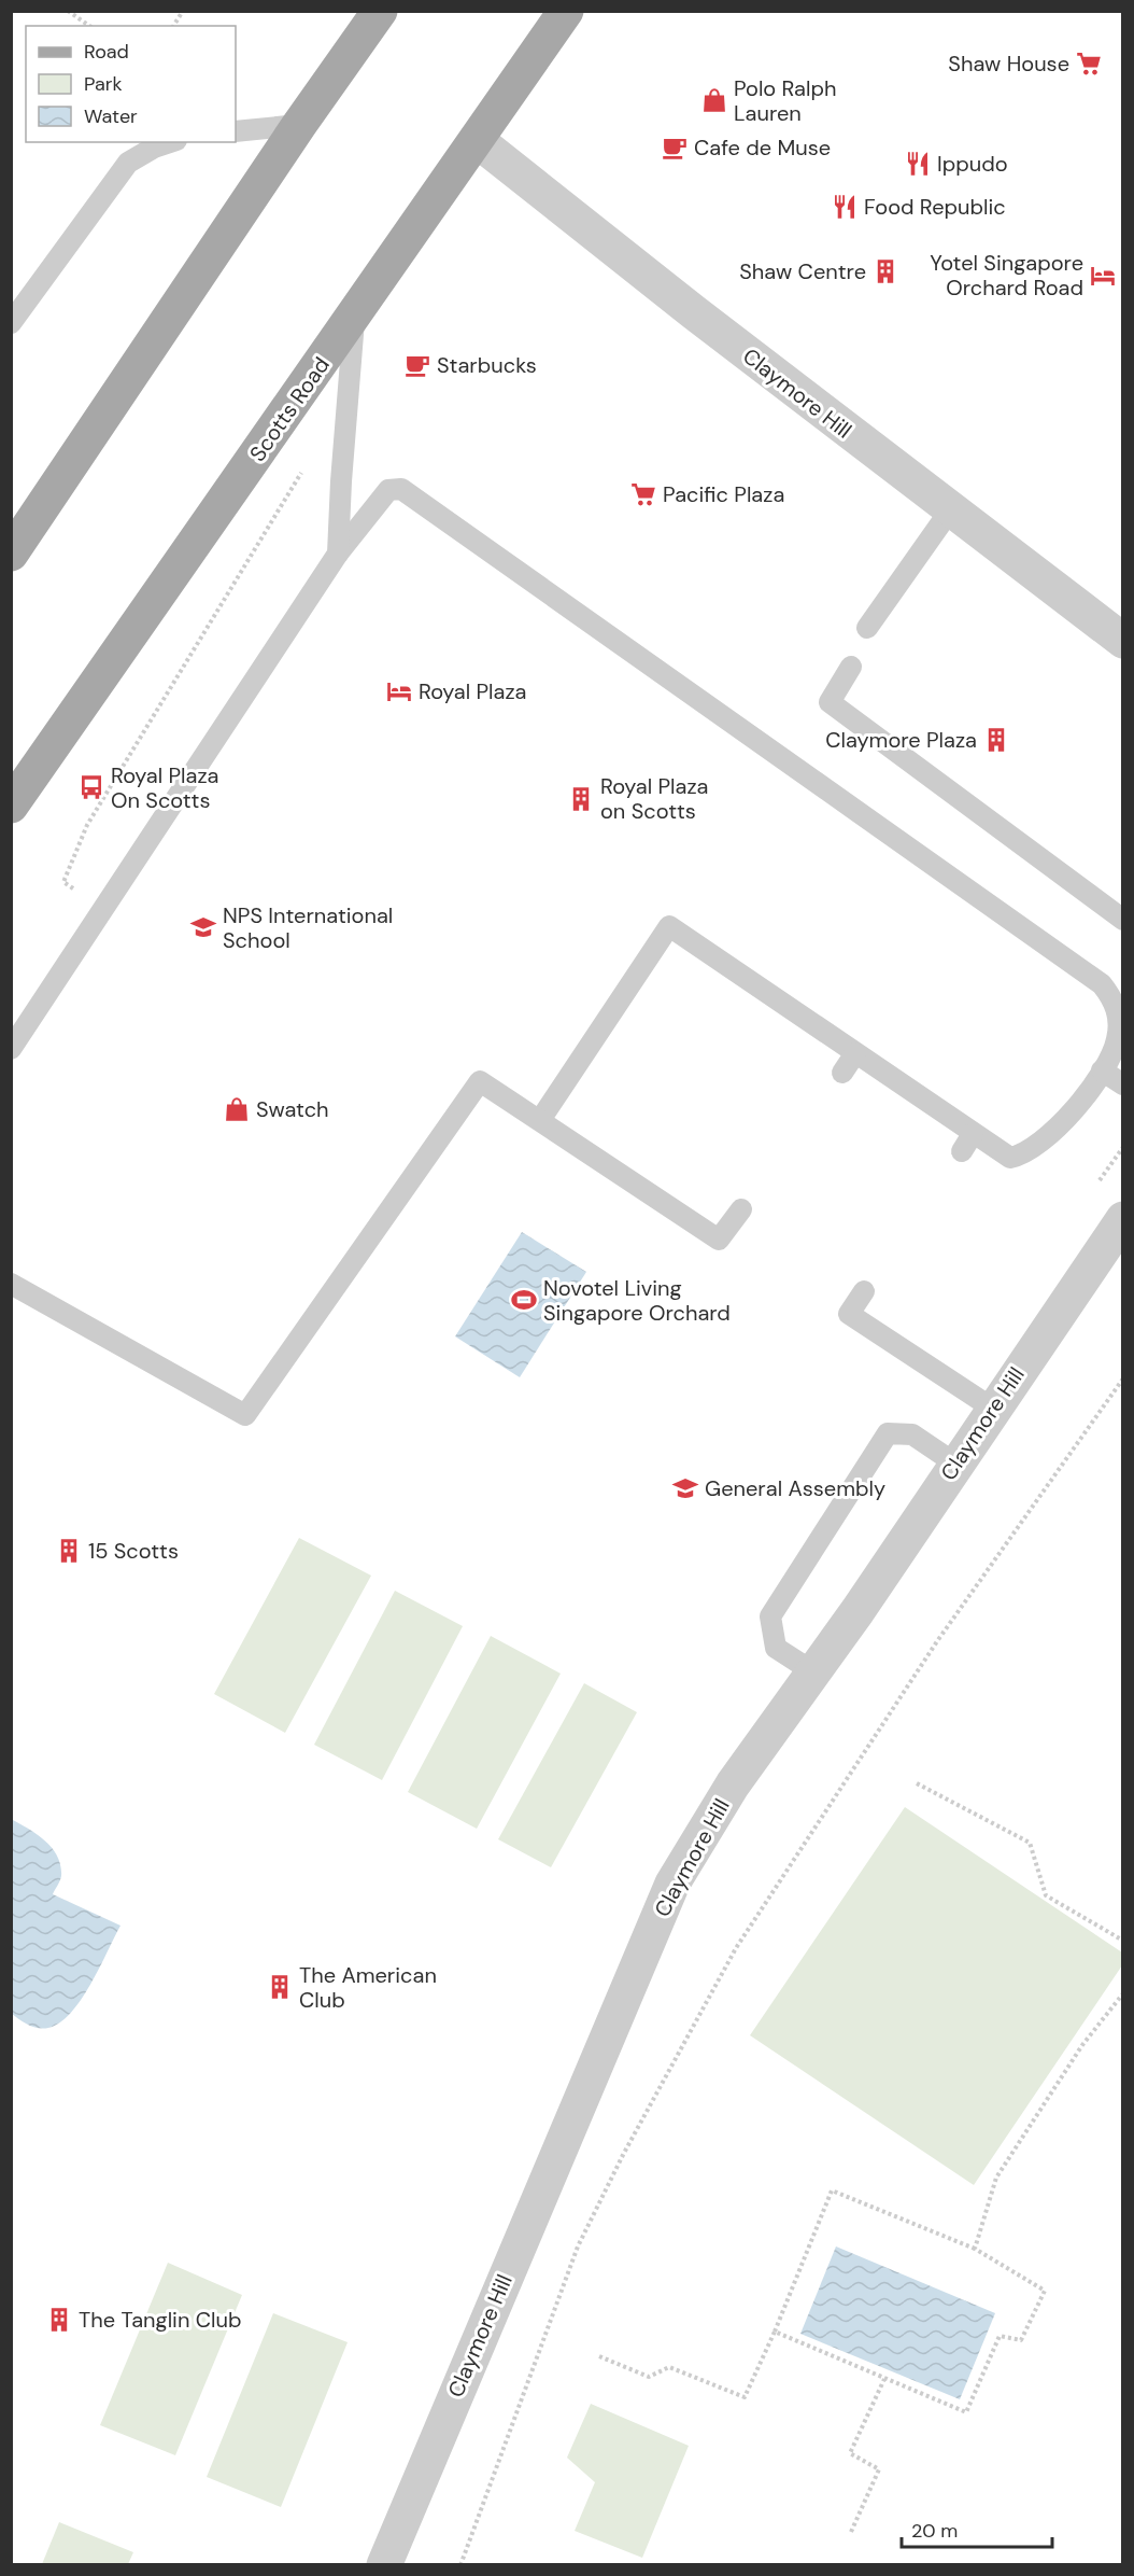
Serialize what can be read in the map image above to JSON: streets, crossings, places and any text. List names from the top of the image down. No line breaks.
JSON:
{"streets":{"main road":["Scotts Road"],"street":["Claymore Hill"]},"crossings":[["Claymore Hill","Scotts Road"]],"places":{"supermarket":["Shaw House","Pacific Plaza"],"shop":["Polo Ralph Lauren","Swatch"],"cafe":["Cafe de Muse","Starbucks"],"restaurant":["Ippudo","Food Republic"],"building":["Shaw Centre","Claymore Plaza","Royal Plaza on Scotts","15 Scotts","The American Club","The Tanglin Club"],"hotel":["Yotel Singapore Orchard Road","Royal Plaza"],"bus stop":["Royal Plaza On Scotts"],"school or university":["NPS International School","General Assembly"],"sports":["Novotel Living Singapore Orchard"]},"legend":["Road","Park","Water"],"scale_bar":"20 m"}
